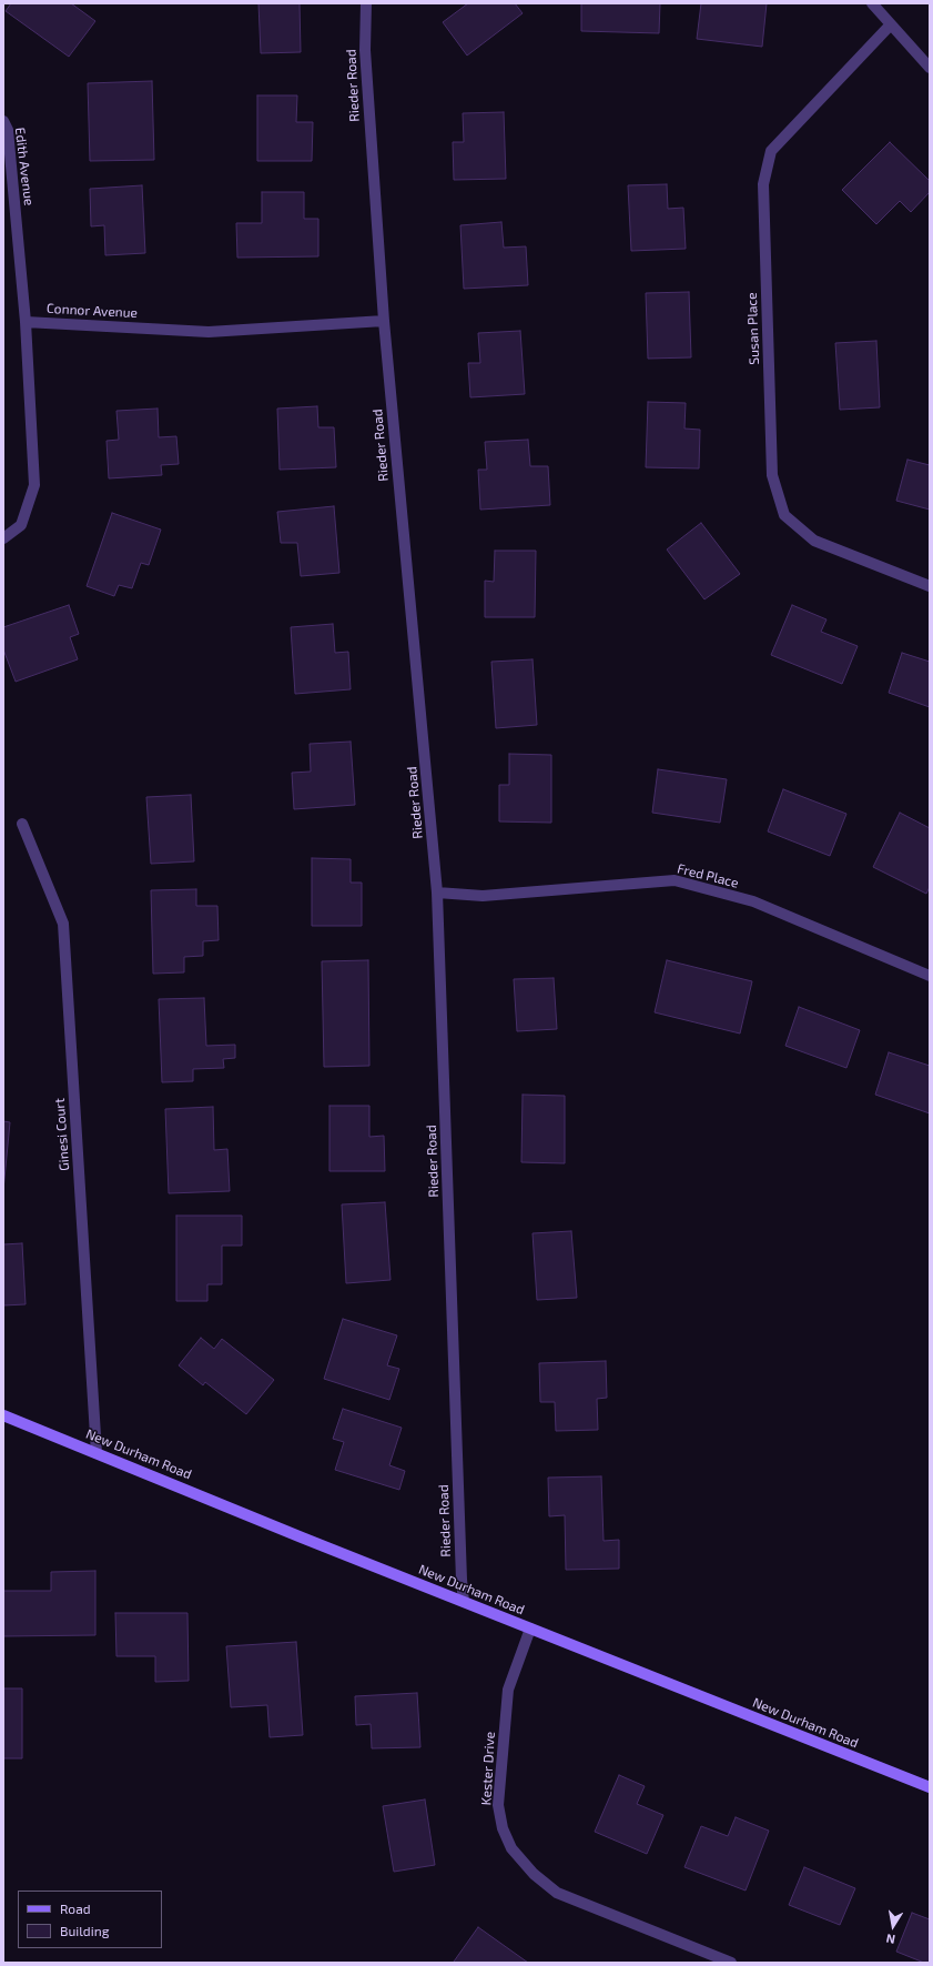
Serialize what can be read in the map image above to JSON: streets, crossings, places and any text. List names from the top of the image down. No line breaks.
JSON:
{"streets":{"main road":["New Durham Road"],"street":["Rieder Road","Edith Avenue","Connor Avenue","Susan Place","Fred Place","Ginesi Court","Kester Drive"]},"crossings":[["Rieder Road","Connor Avenue"],["Rieder Road","Fred Place"],["Rieder Road","New Durham Road"],["Edith Avenue","Connor Avenue"],["Ginesi Court","New Durham Road"],["New Durham Road","Kester Drive"]],"legend":["Road","Building"],"north":"bottom"}
